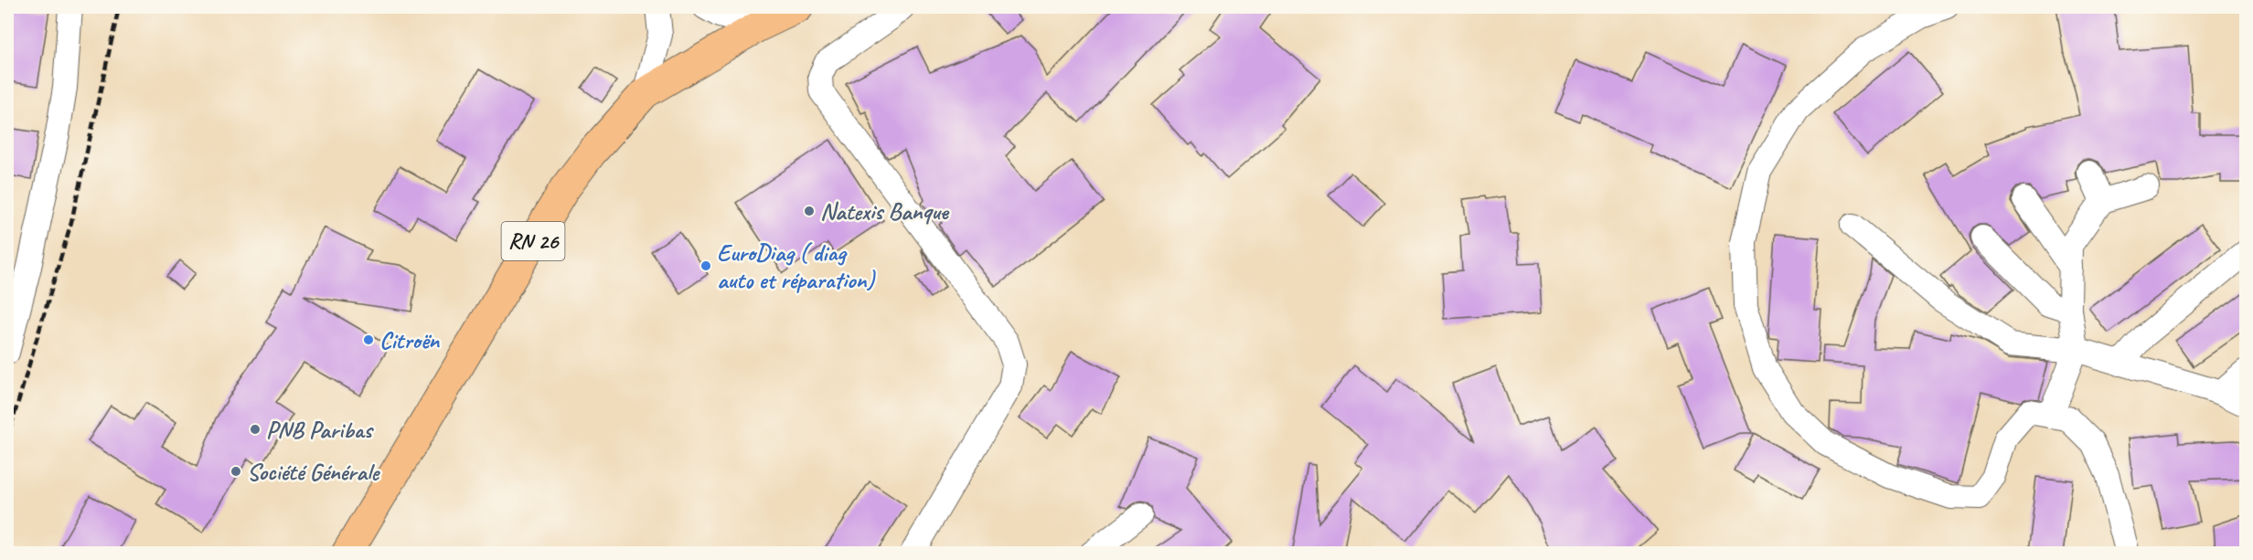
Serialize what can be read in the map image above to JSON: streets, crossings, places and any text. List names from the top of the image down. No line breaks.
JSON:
{"streets":{"main road":["RN 26"]},"places":["Natexis Banque","EuroDiag ( diag auto et réparation)","Citroën","PNB Paribas","Société Générale"]}
